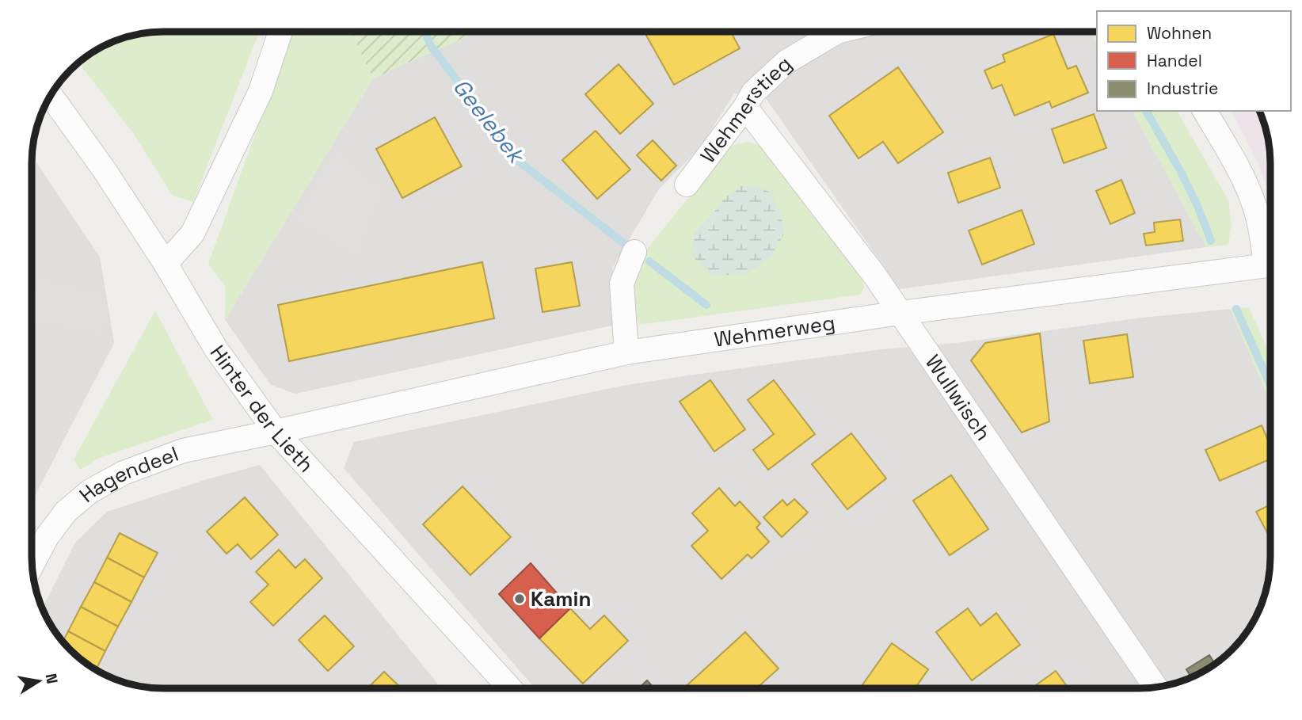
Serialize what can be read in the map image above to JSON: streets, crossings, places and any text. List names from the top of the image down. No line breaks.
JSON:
{"streets":{"street":["Wehmerstieg","Wehmerweg","Wullwisch","Hinter der Lieth","Hagendeel"]},"crossings":[["Wehmerstieg","Wullwisch"],["Wehmerweg","Wullwisch"],["Wehmerweg","Hinter der Lieth"],["Wehmerweg","Hagendeel"],["Hinter der Lieth","Hagendeel"]],"water":["Geelebek"],"places":["Kamin"],"legend":["Wohnen","Handel","Industrie"],"north":"right"}
